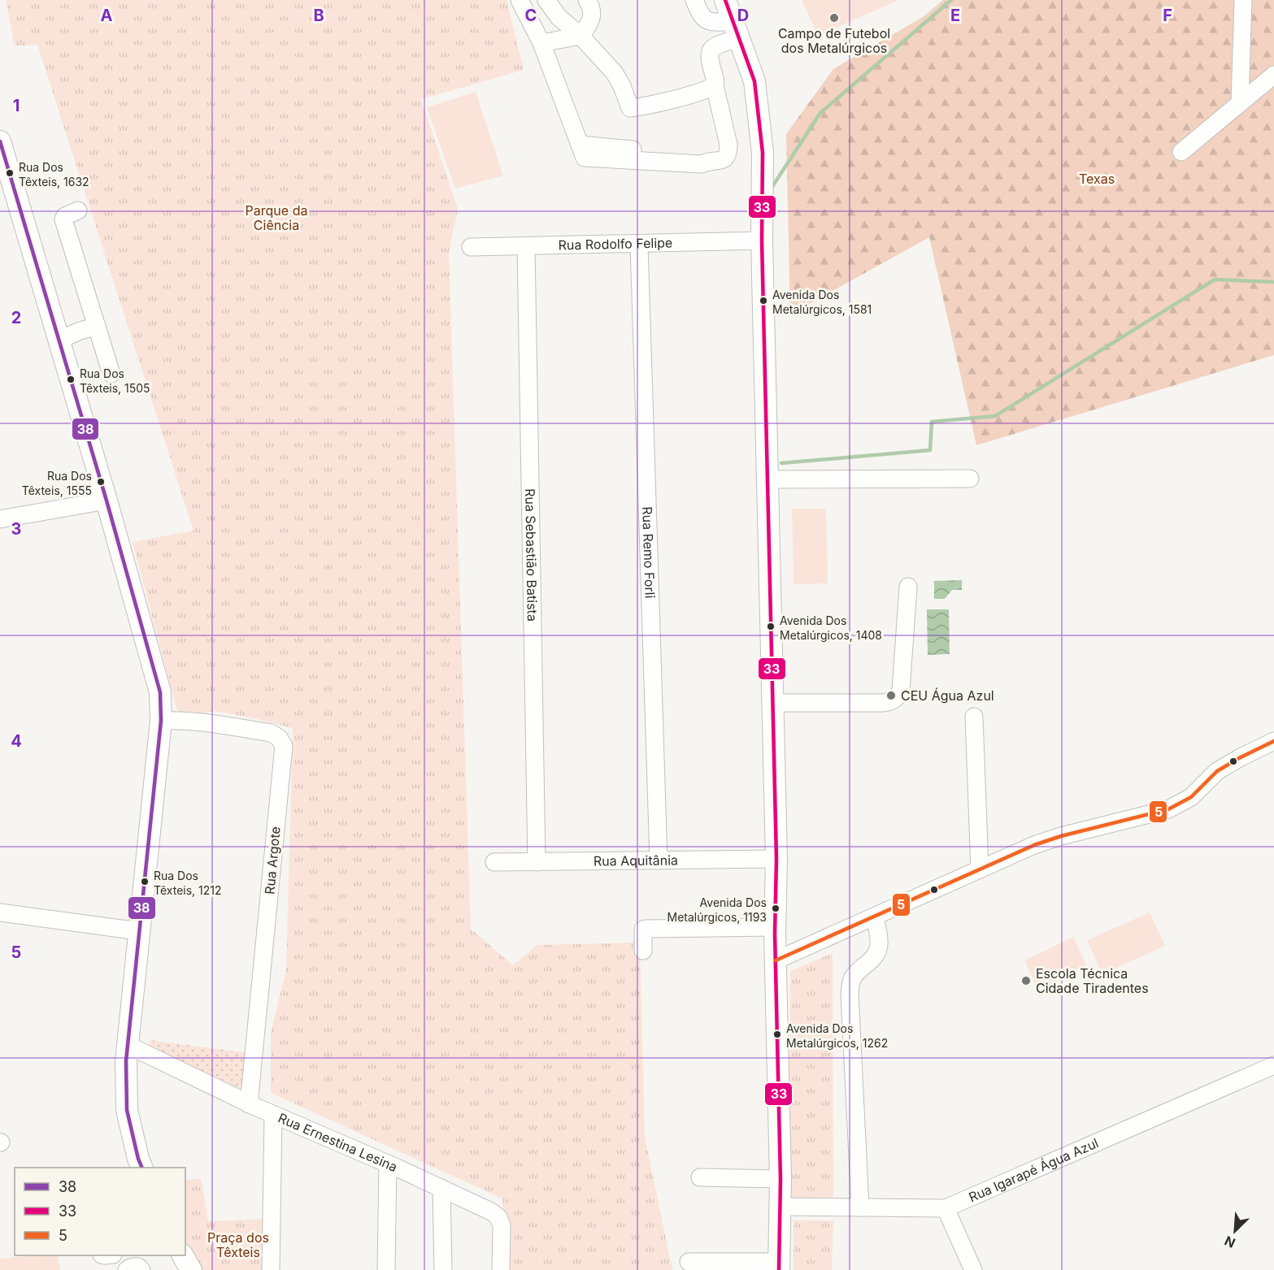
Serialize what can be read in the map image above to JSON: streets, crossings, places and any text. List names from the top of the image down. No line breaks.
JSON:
{"streets":{"street":["Rua Rodolfo Felipe","Rua Remo Forli","Rua Sebastião Batista","Rua Argote","Rua Aquitânia","Rua Ernestina Lesina","Rua Igarapé Água Azul"]},"crossings":[["Rua Rodolfo Felipe","Rua Remo Forli"],["Rua Rodolfo Felipe","Rua Sebastião Batista"],["Rua Remo Forli","Rua Aquitânia"],["Rua Sebastião Batista","Rua Aquitânia"],["Rua Argote","Rua Ernestina Lesina"]],"parks":["Texas","Parque da Ciência","Praça dos Têxteis"],"places":["Campo de Futebol dos Metalúrgicos","Rua Dos Têxteis, 1632","Avenida Dos Metalúrgicos, 1581","Rua Dos Têxteis, 1505","Rua Dos Têxteis, 1555","Avenida Dos Metalúrgicos, 1408","CEU Água Azul","Rua Dos Têxteis, 1212","Avenida Dos Metalúrgicos, 1193","Escola Técnica Cidade Tiradentes","Avenida Dos Metalúrgicos, 1262"],"lines":["transit line 33","transit line 38","transit line 5"],"legend":["38","33","5"],"north":"bottom left","grid":{"columns":["A","B","C","D","E","F"],"rows":["1","2","3","4","5"]}}
